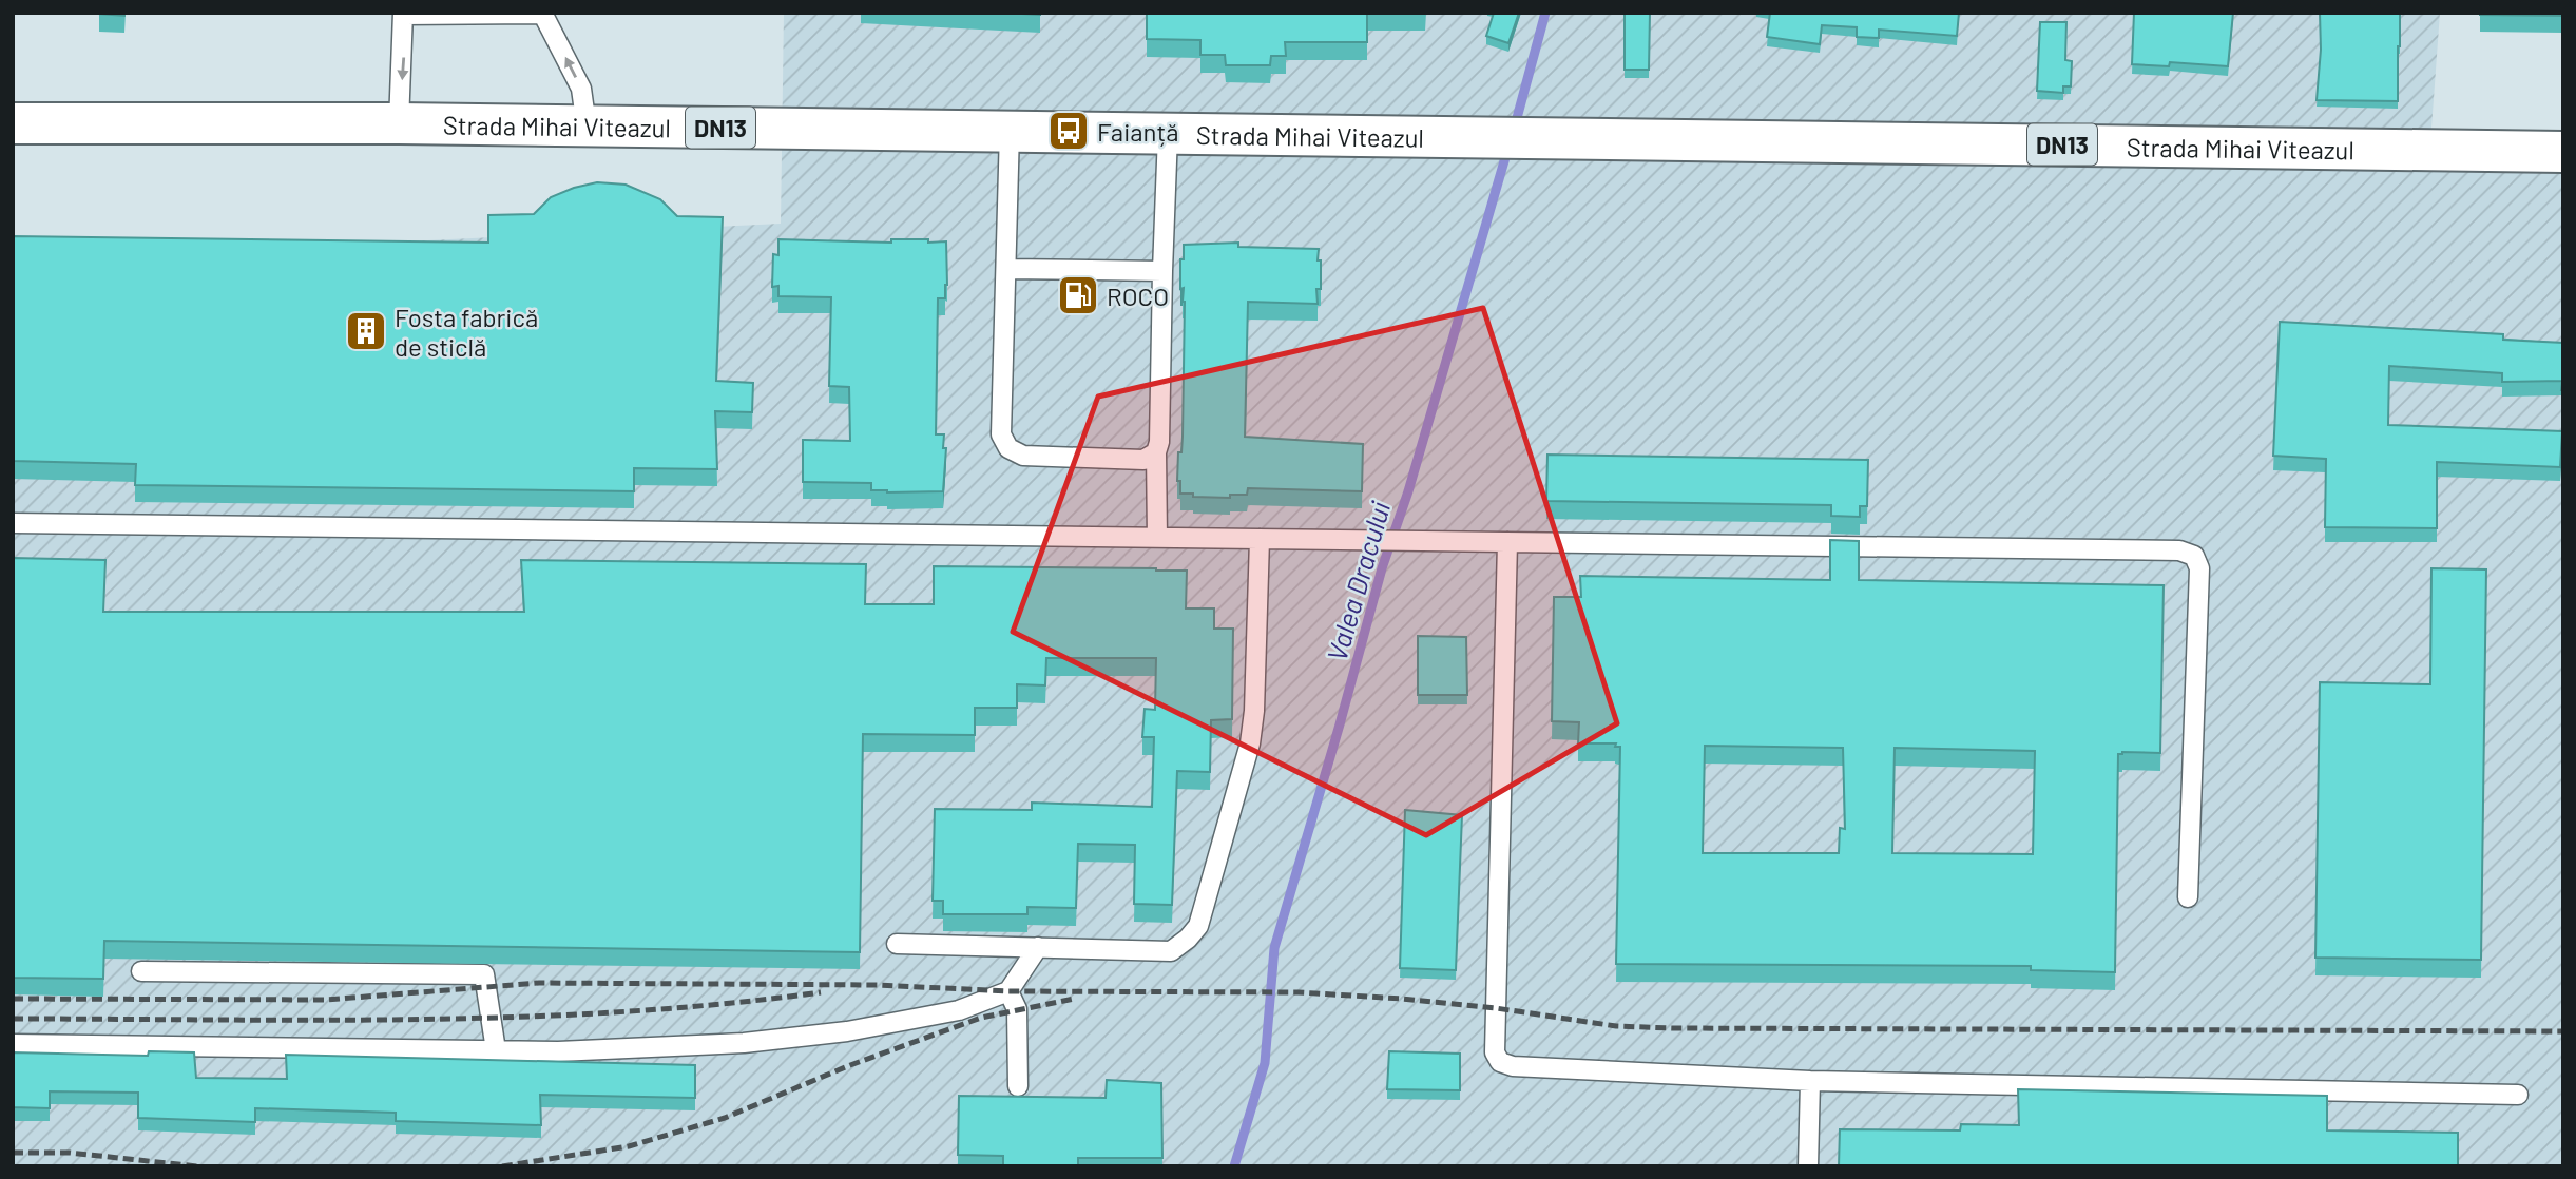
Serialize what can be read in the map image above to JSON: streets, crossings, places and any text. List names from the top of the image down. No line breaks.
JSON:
{"streets":{"highway":["Strada Mihai Viteazul","DN13"]},"water":["Valea Dracului"],"places":{"bus stop":["Faianță"],"fuel station":["ROCO"],"building":["Fosta fabrică de sticlă"]}}
